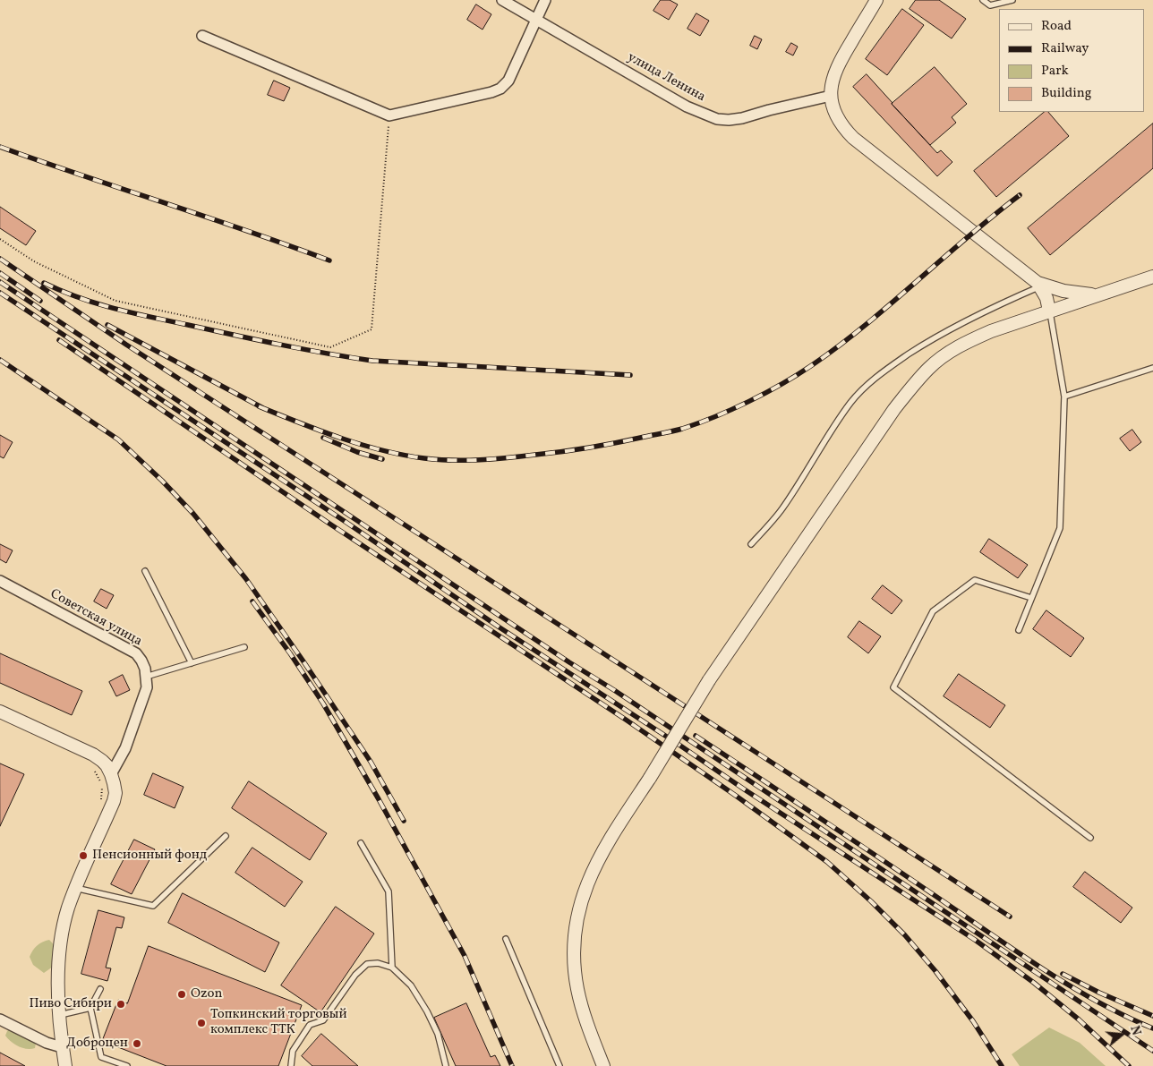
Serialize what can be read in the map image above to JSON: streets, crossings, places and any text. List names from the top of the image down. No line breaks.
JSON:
{"streets":{"street":["улица Ленина","Советская улица"]},"places":["Пенсионный фонд","Ozon","Пиво Сибири","Топкинский торговый комплекс ТТК","Доброцен"],"legend":["Road","Railway","Park","Building"],"north":"right"}
